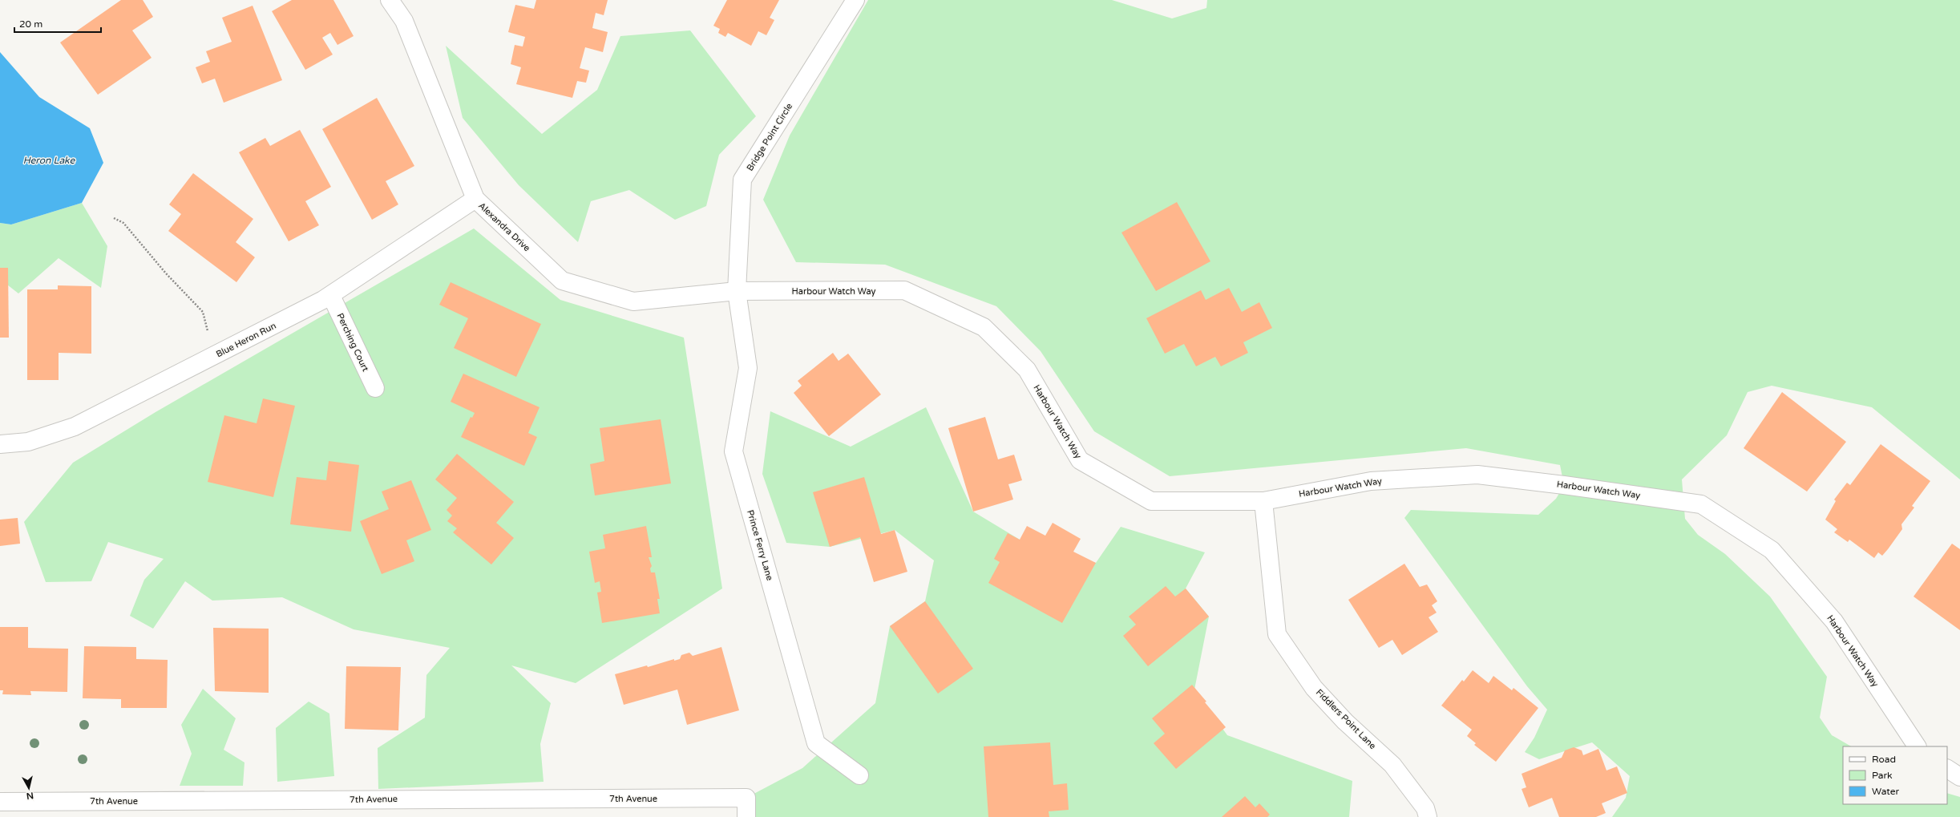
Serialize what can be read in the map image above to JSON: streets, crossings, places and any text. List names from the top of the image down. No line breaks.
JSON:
{"streets":{"street":["Bridge Point Circle","Alexandra Drive","Harbour Watch Way","Blue Heron Run","Perching Court","Prince Ferry Lane","Fiddlers Point Lane","7th Avenue"]},"crossings":[["Bridge Point Circle","Alexandra Drive"],["Bridge Point Circle","Harbour Watch Way"],["Bridge Point Circle","Prince Ferry Lane"],["Alexandra Drive","Harbour Watch Way"],["Alexandra Drive","Blue Heron Run"],["Alexandra Drive","Prince Ferry Lane"],["Harbour Watch Way","Prince Ferry Lane"],["Harbour Watch Way","Fiddlers Point Lane"],["Blue Heron Run","Perching Court"]],"water":["Heron Lake"],"legend":["Road","Park","Water"],"scale_bar":"20 m","north":"bottom"}
